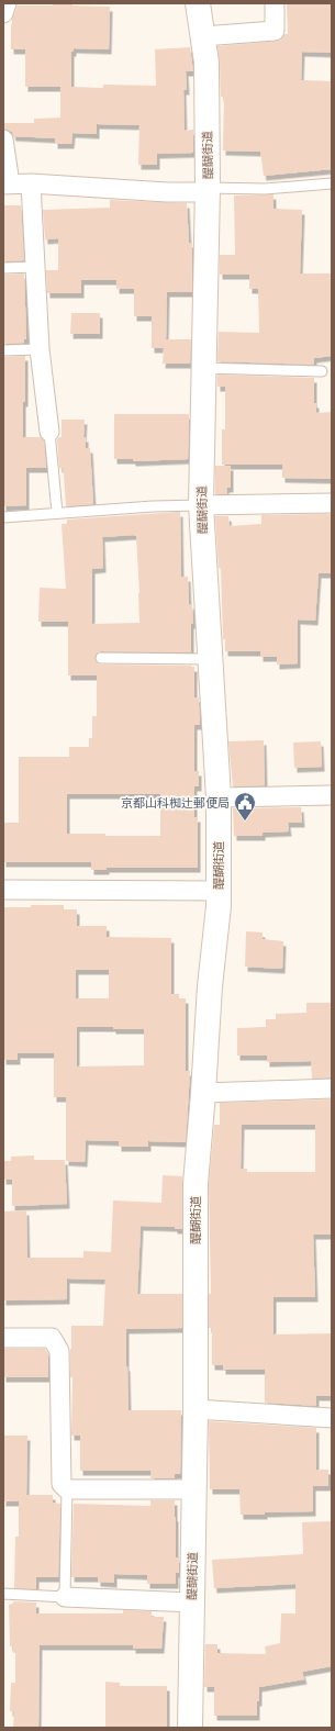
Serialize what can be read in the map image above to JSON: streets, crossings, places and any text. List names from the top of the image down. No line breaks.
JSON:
{"streets":{"main road":["醍醐街道"]},"places":{"public building":["京都山科椥辻郵便局"]}}
